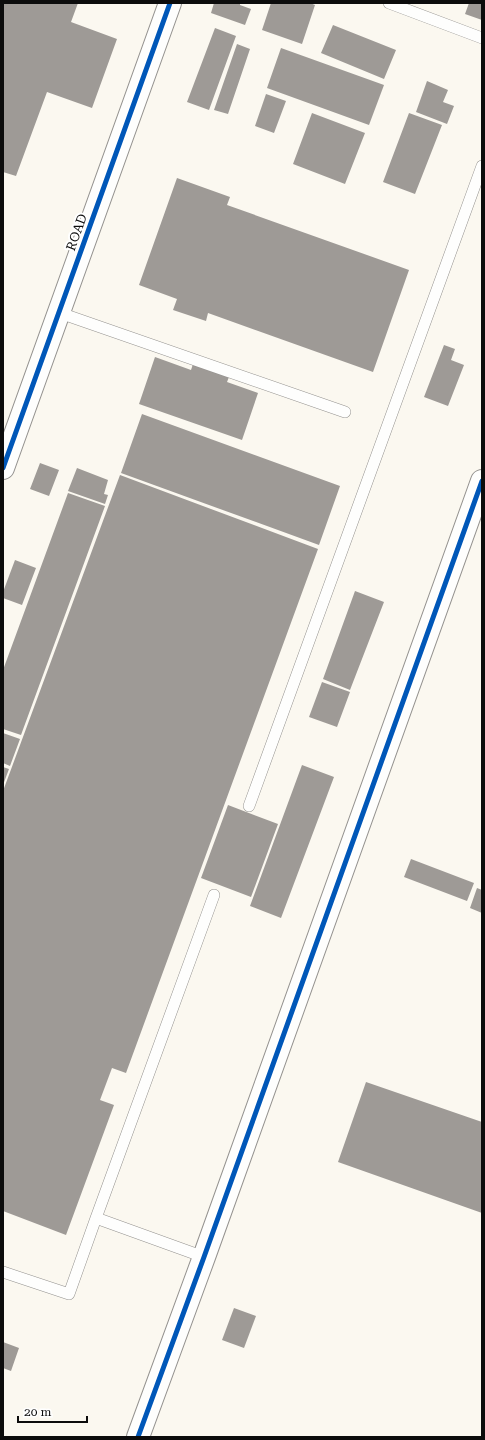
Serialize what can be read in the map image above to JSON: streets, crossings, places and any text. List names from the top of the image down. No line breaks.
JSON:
{"streets":{"street":["ROAD"]},"scale_bar":"20 m"}
